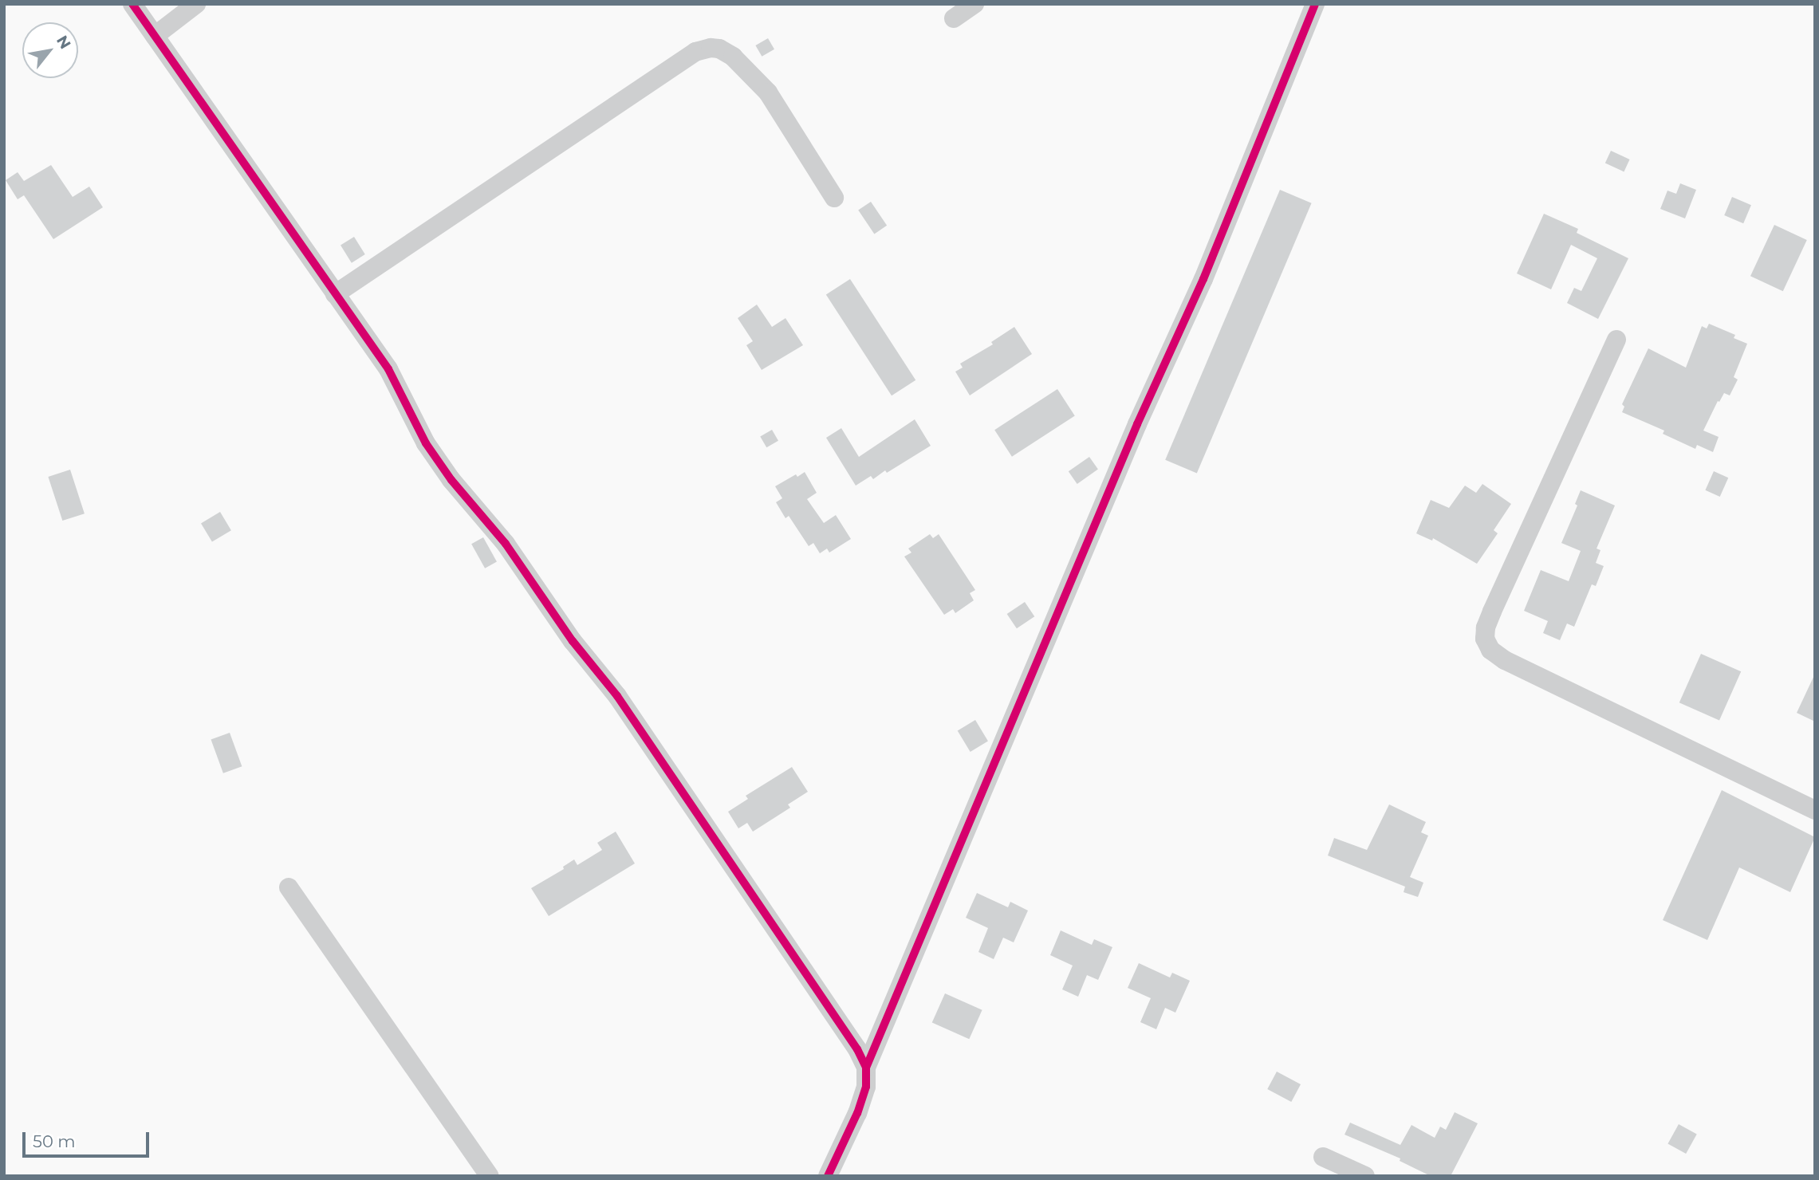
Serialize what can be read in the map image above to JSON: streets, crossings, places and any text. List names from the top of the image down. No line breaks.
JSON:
{"scale_bar":"50 m","north":"top right"}
